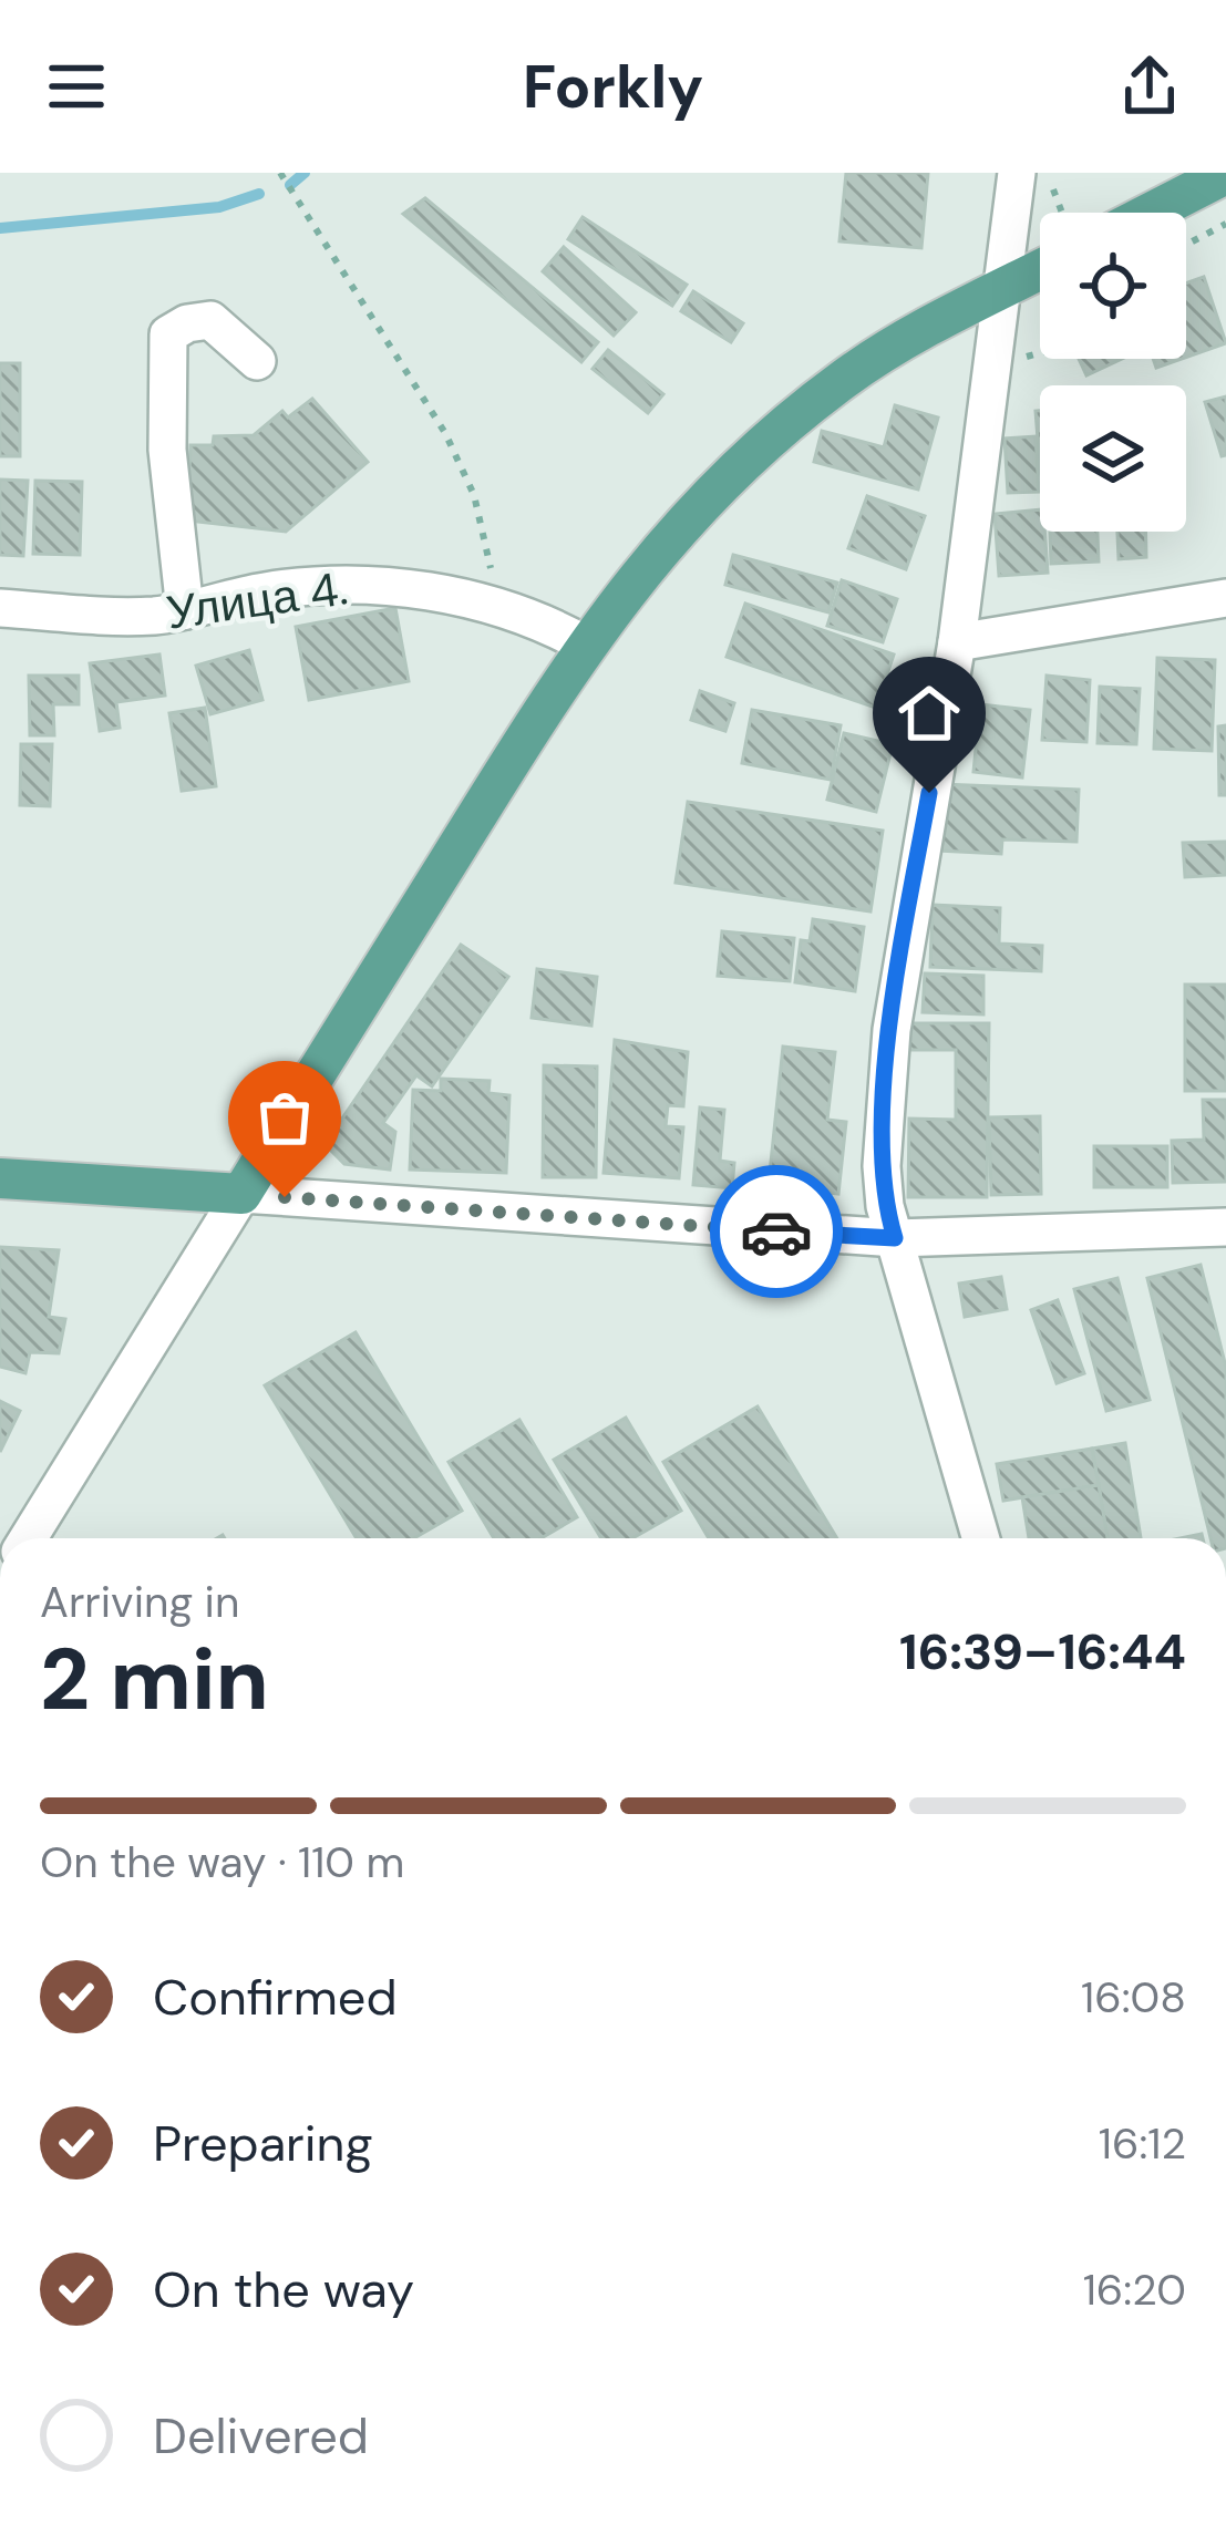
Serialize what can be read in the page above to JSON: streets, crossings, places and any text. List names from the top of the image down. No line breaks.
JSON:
{"streets":{"street":["Улица 4."]},"page":{"header":"Forkly","heading":["2 min","Arriving in","16:39–16:44"],"bar":"On the way · 110 m","list":[["Confirmed","16:08"],["Preparing","16:12"],["On the way","16:20"],"Delivered"]}}
